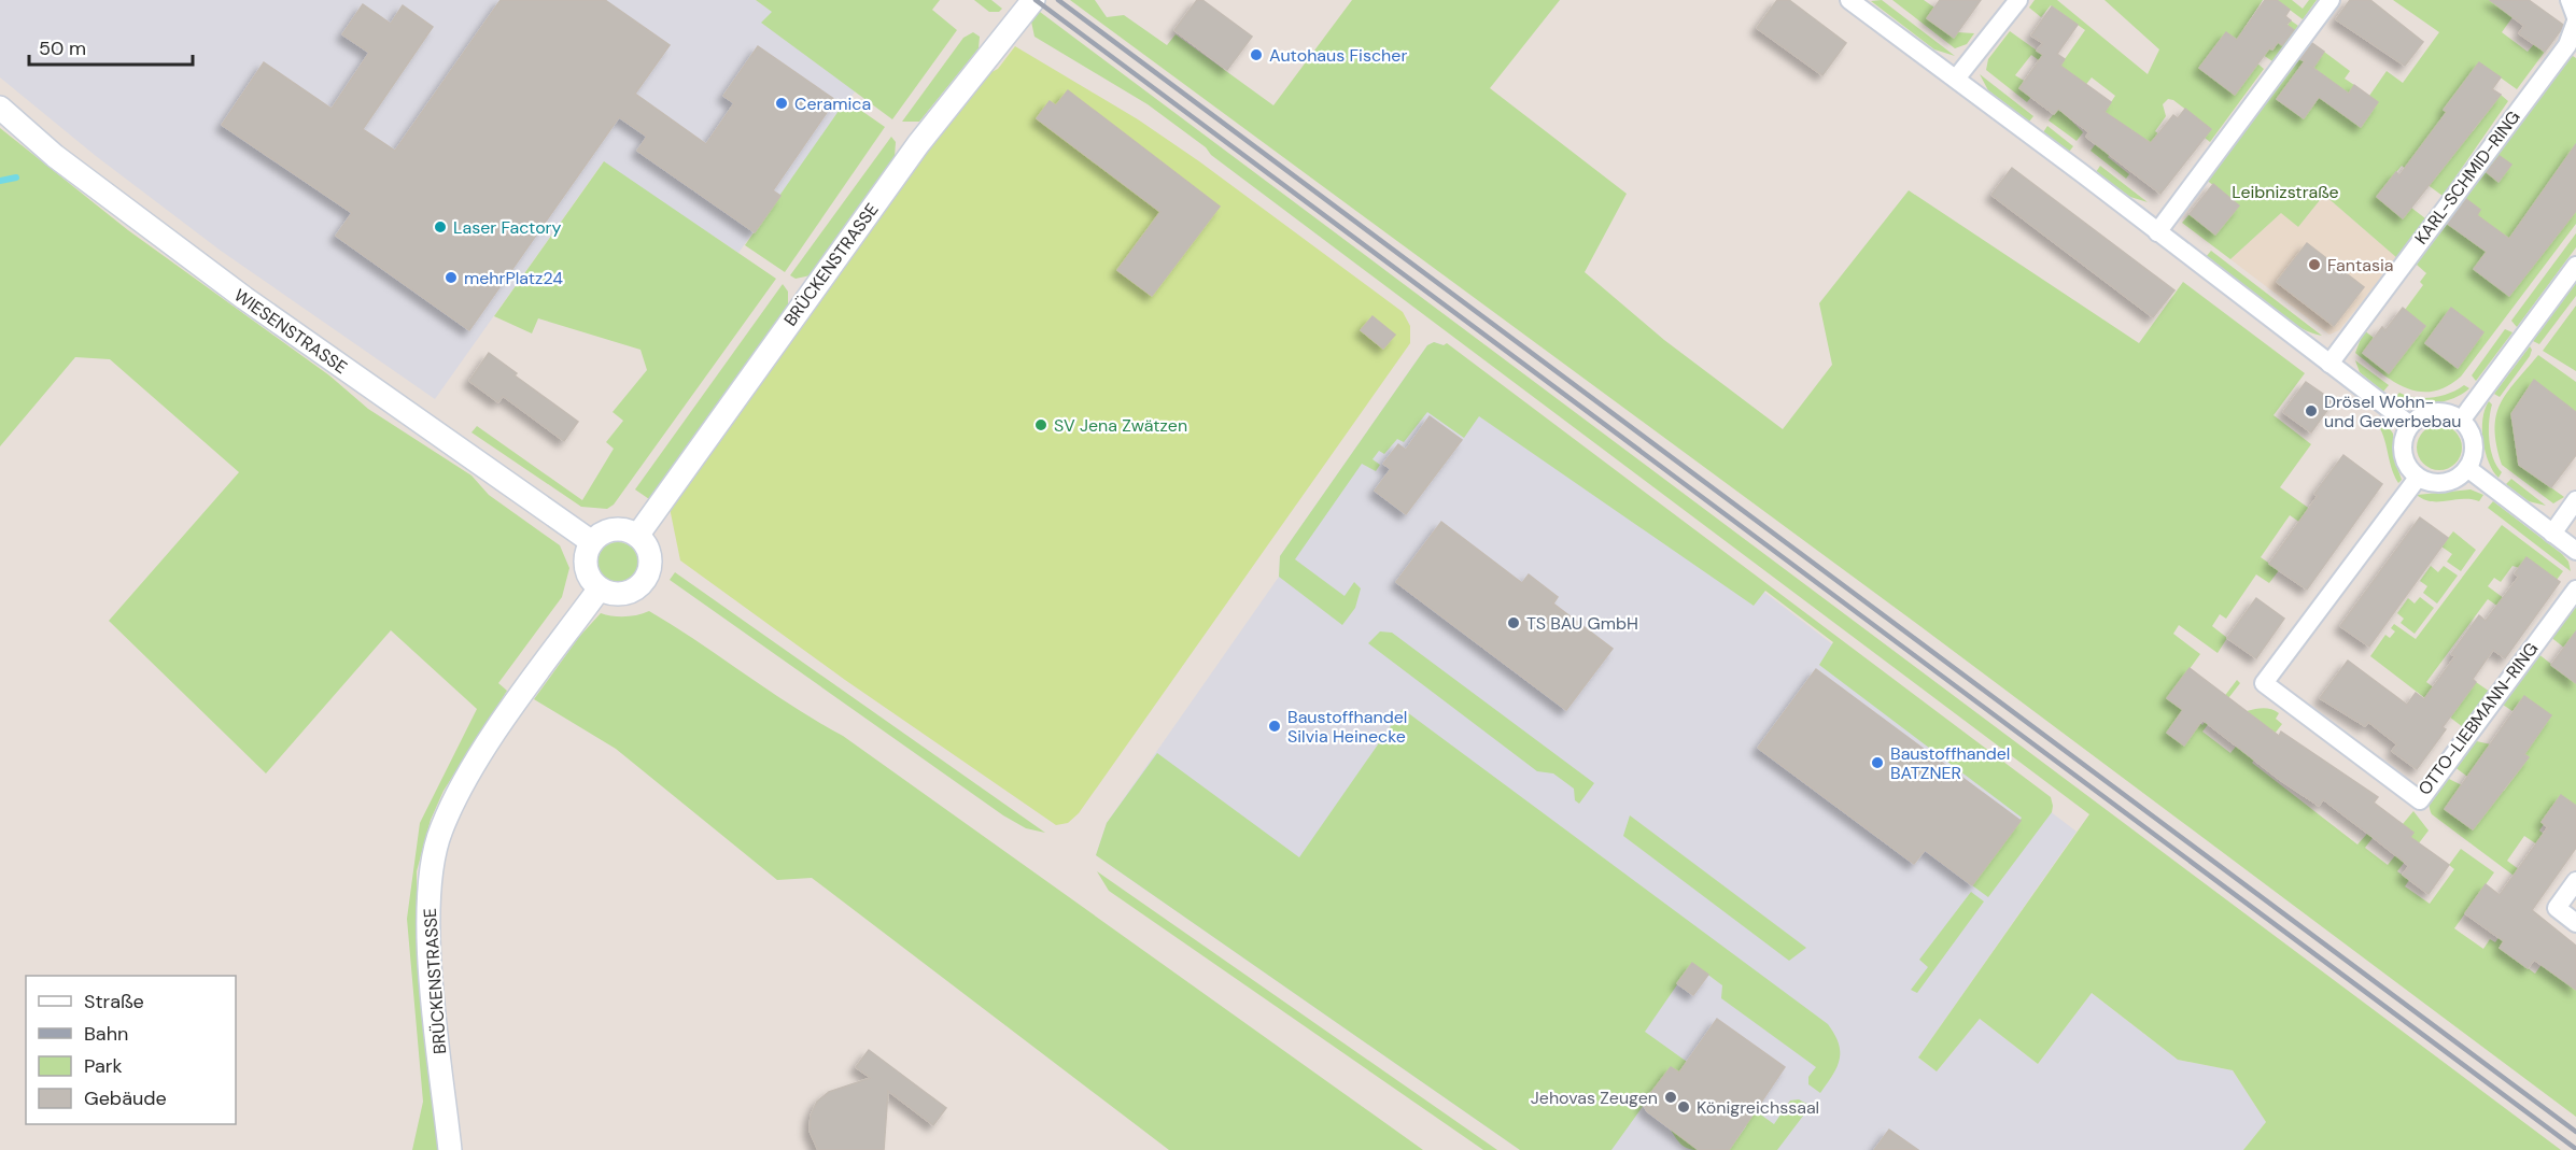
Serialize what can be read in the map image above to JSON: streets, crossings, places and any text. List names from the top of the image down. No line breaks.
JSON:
{"streets":{"street":["KARL-SCHMID-RING","BRÜCKENSTRASSE","WIESENSTRASSE","OTTO-LIEBMANN-RING"]},"crossings":[["BRÜCKENSTRASSE","WIESENSTRASSE"]],"parks":["Leibnizstraße"],"places":["Autohaus Fischer","Ceramica","Laser Factory","Fantasia","mehrPlatz24","Drösel Wohn- und Gewerbebau","SV Jena Zwätzen","TS BAU GmbH","Baustoffhandel Silvia Heinecke","Baustoffhandel BATZNER","Jehovas Zeugen","Königreichssaal"],"legend":["Straße","Bahn","Park","Gebäude"],"scale_bar":"50 m"}
